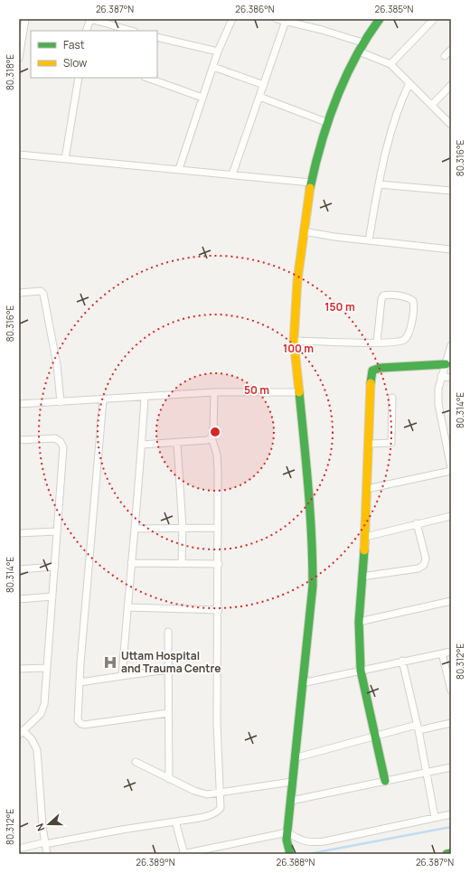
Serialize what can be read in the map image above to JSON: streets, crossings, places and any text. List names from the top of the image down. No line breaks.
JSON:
{"places":{"hospital":["Uttam Hospital and Trauma Centre"]},"legend":["Fast","Slow"],"north":"left","coordinates":["26.387°N","26.386°N","26.385°N","80.318°E","80.316°E","80.314°E","80.312°E","26.389°N","26.388°N"],"rings":["150 m","100 m","50 m"]}
